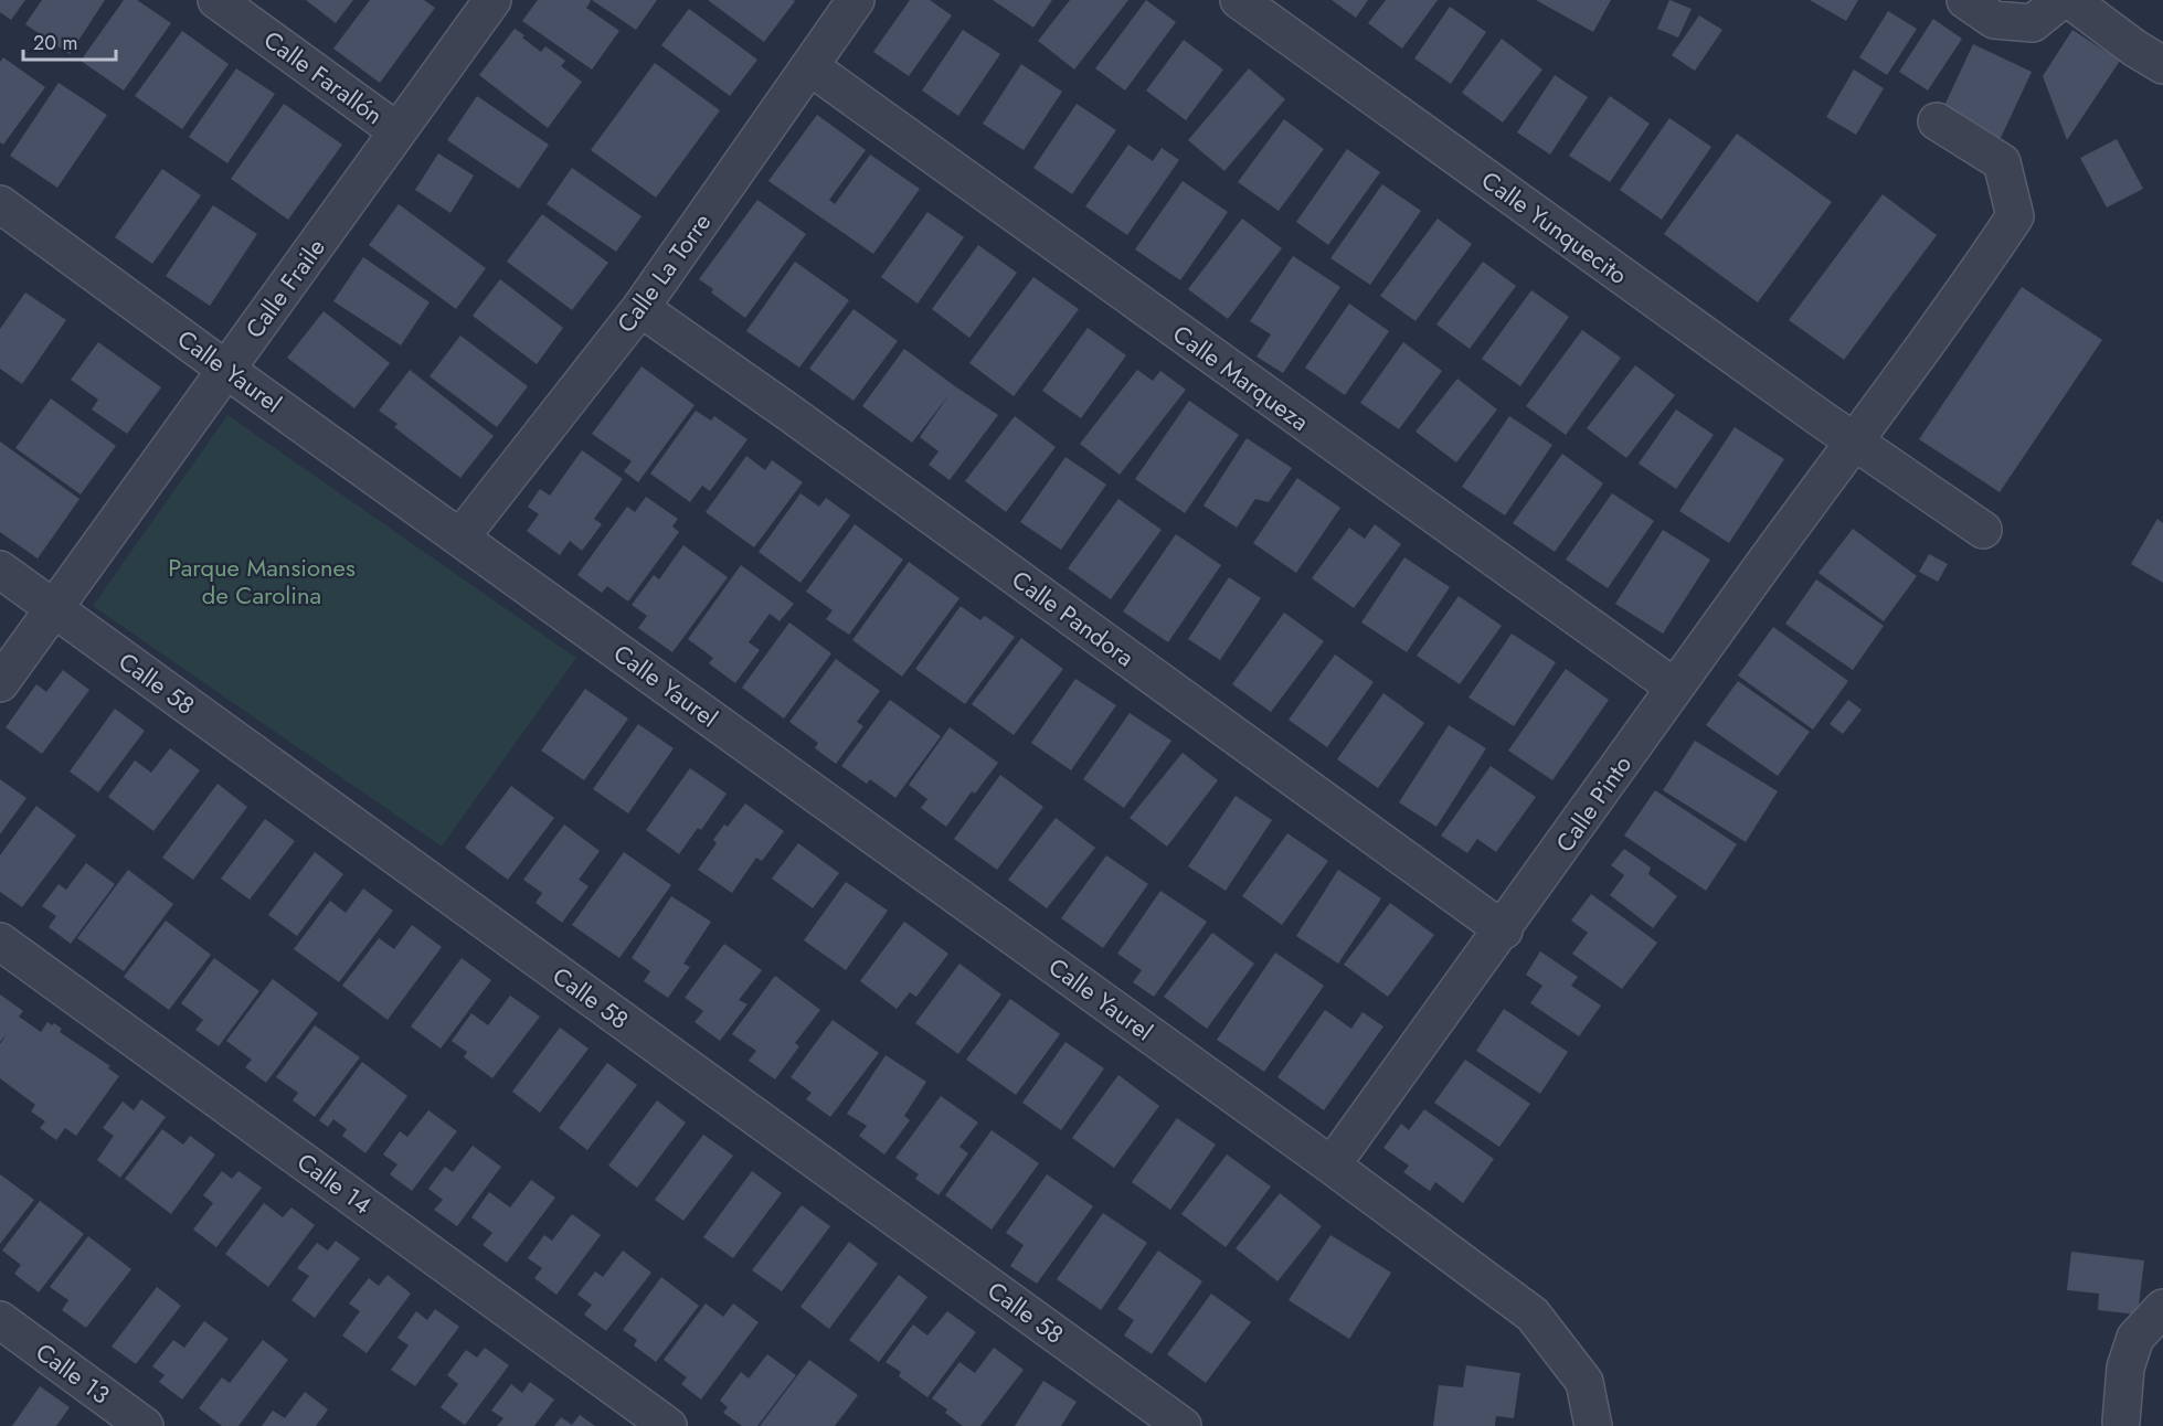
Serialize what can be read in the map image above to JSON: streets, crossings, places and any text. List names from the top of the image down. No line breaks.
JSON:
{"streets":{"street":["Calle Farallón","Calle Yunquecito","Calle La Torre","Calle Fraile","Calle Yaurel","Calle Marqueza","Calle Pandora","Calle 58","Calle Pinto","Calle 14","Calle 13"]},"crossings":[["Calle Farallón","Calle Fraile"],["Calle Yunquecito","Calle Pinto"],["Calle La Torre","Calle Yaurel"],["Calle La Torre","Calle Marqueza"],["Calle La Torre","Calle Pandora"],["Calle Fraile","Calle Yaurel"],["Calle Fraile","Calle 58"],["Calle Yaurel","Calle Pinto"],["Calle Marqueza","Calle Pinto"],["Calle Pandora","Calle Pinto"]],"parks":["Parque Mansiones de Carolina"],"scale_bar":"20 m"}
